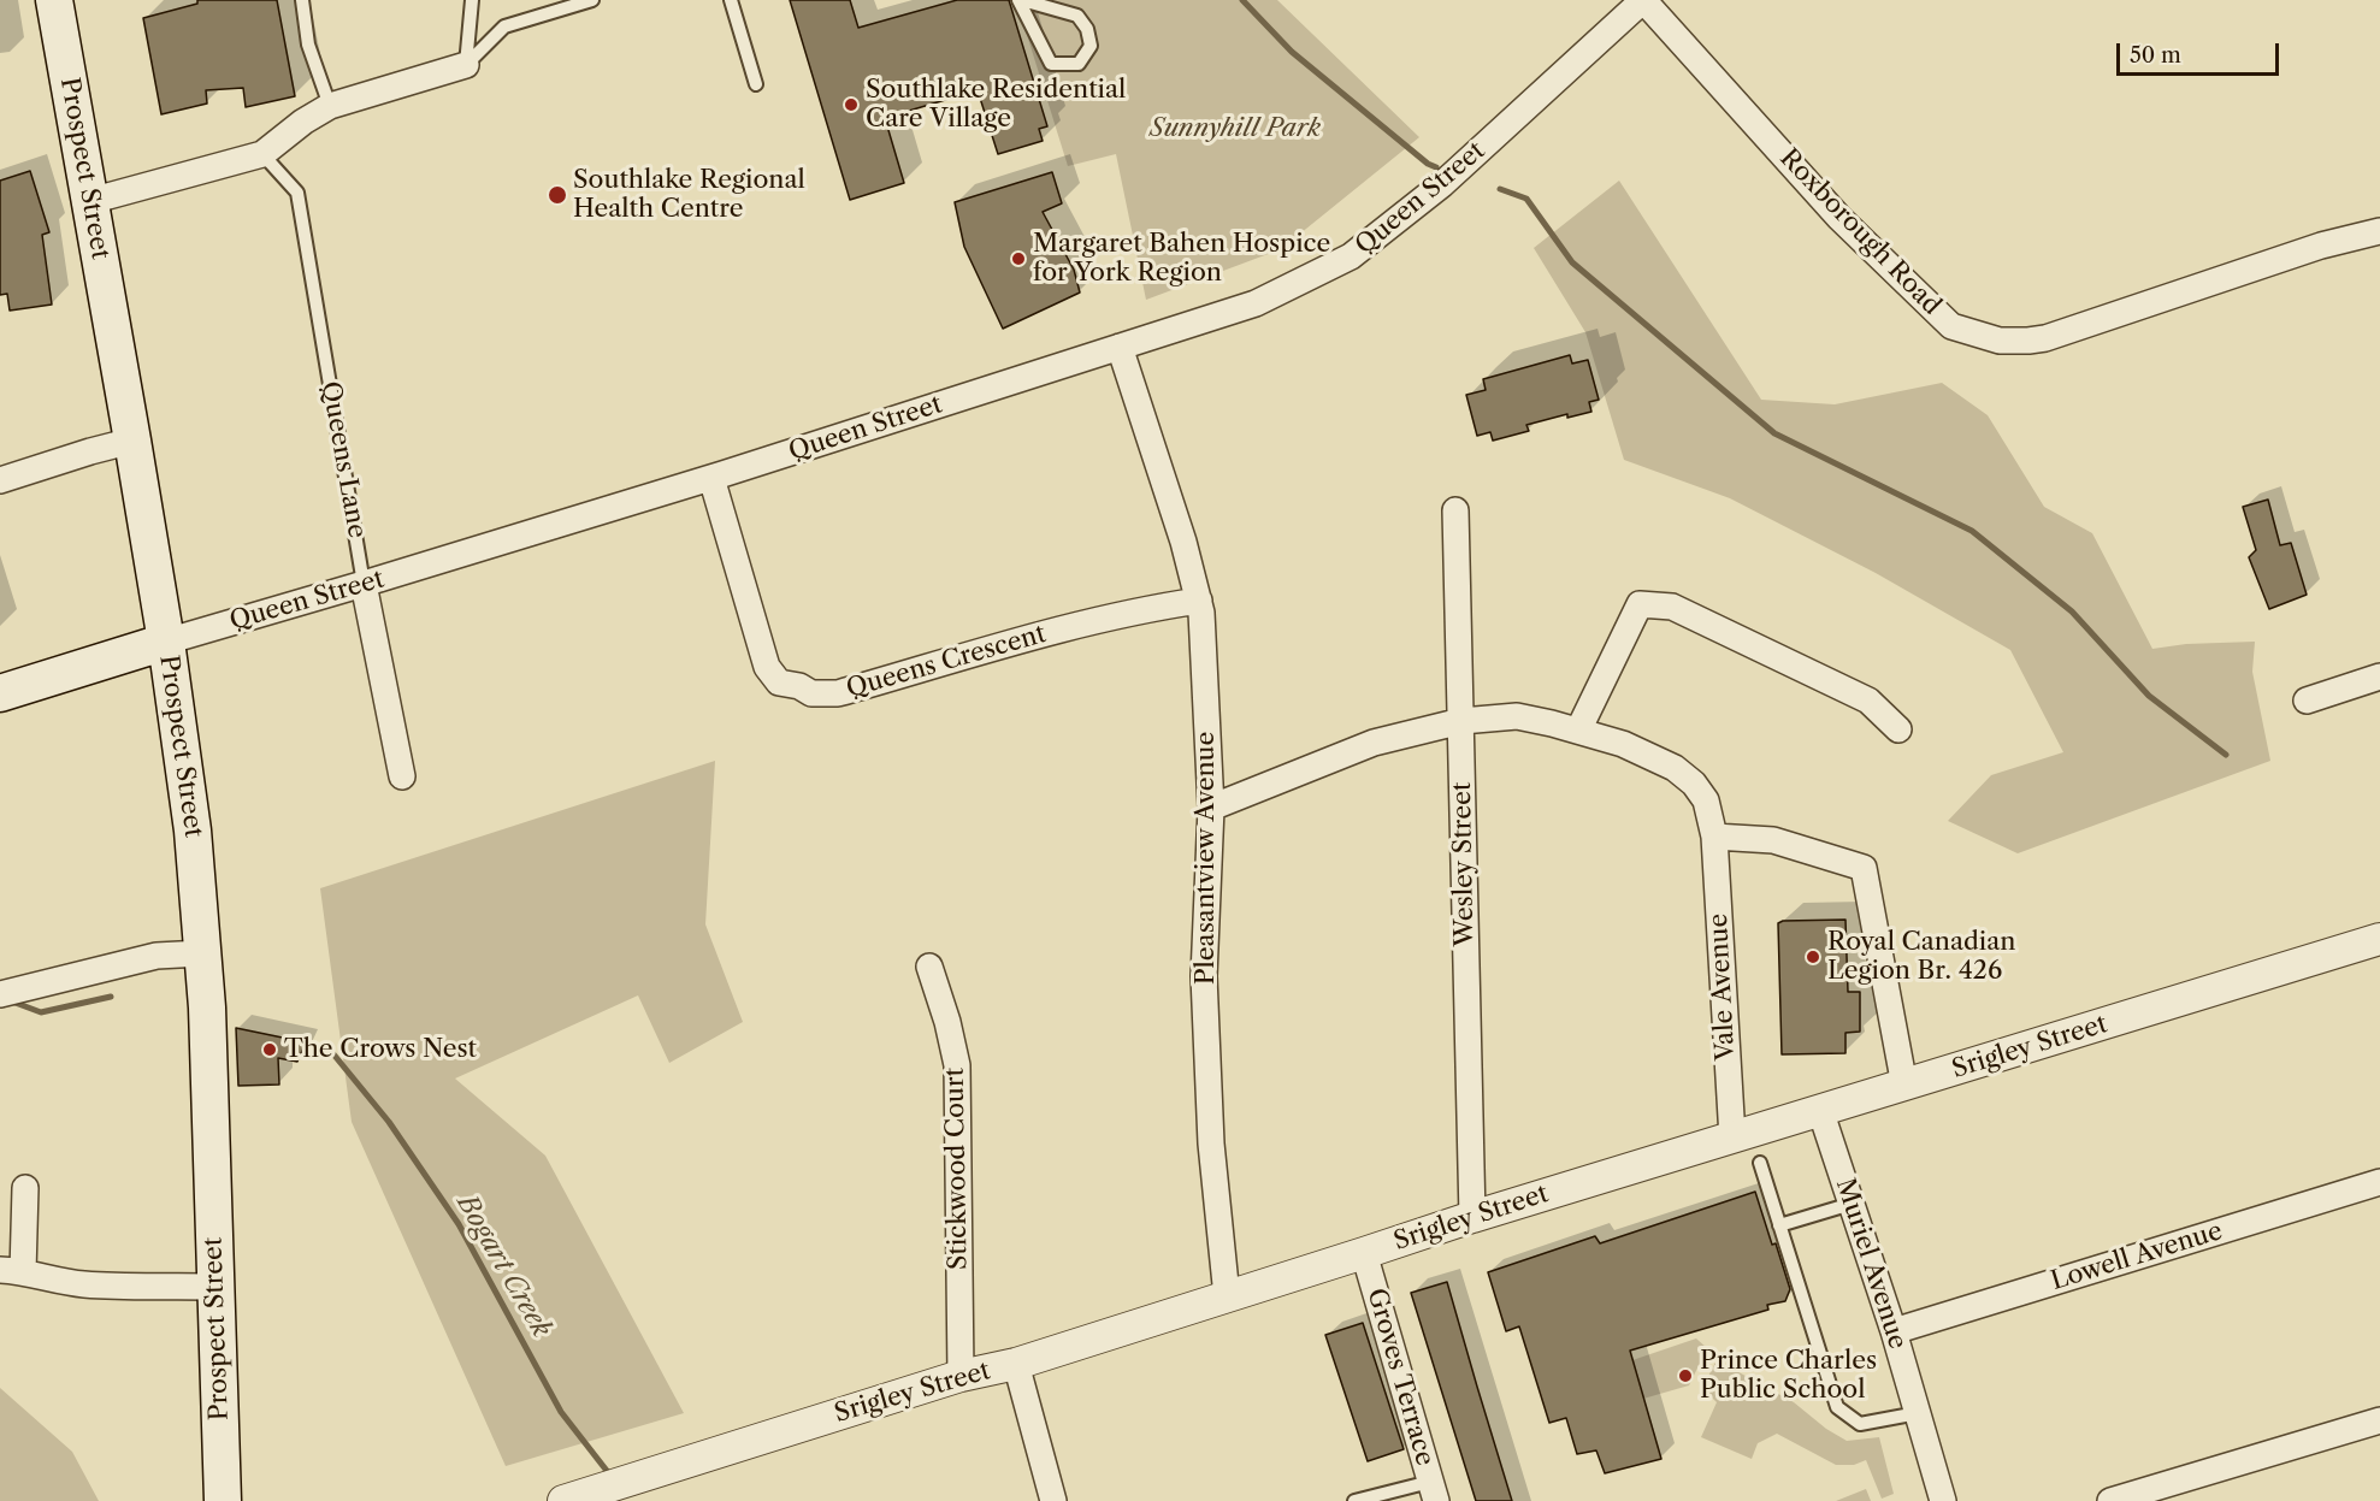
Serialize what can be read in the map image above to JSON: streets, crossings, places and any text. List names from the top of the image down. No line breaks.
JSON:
{"streets":{"main road":["Prospect Street","Queen Street"],"street":["Roxborough Road","Queens Lane","Queens Crescent","Pleasantview Avenue","Wesley Street","Vale Avenue","Srigley Street","Stickwood Court","Lowell Avenue","Muriel Avenue","Groves Terrace"]},"crossings":[["Prospect Street","Queen Street"],["Queen Street","Roxborough Road"],["Queen Street","Queens Lane"],["Queen Street","Queens Crescent"],["Queen Street","Pleasantview Avenue"],["Queens Crescent","Pleasantview Avenue"],["Pleasantview Avenue","Vale Avenue"],["Pleasantview Avenue","Srigley Street"],["Wesley Street","Vale Avenue"],["Wesley Street","Srigley Street"],["Vale Avenue","Srigley Street"],["Srigley Street","Stickwood Court"],["Srigley Street","Muriel Avenue"],["Srigley Street","Groves Terrace"],["Lowell Avenue","Muriel Avenue"]],"water":["Bogart Creek"],"parks":["Sunnyhill Park"],"places":["Southlake Residential Care Village","Southlake Regional Health Centre","Margaret Bahen Hospice for York Region","Royal Canadian Legion Br. 426","The Crows Nest","Prince Charles Public School"],"scale_bar":"50 m"}
